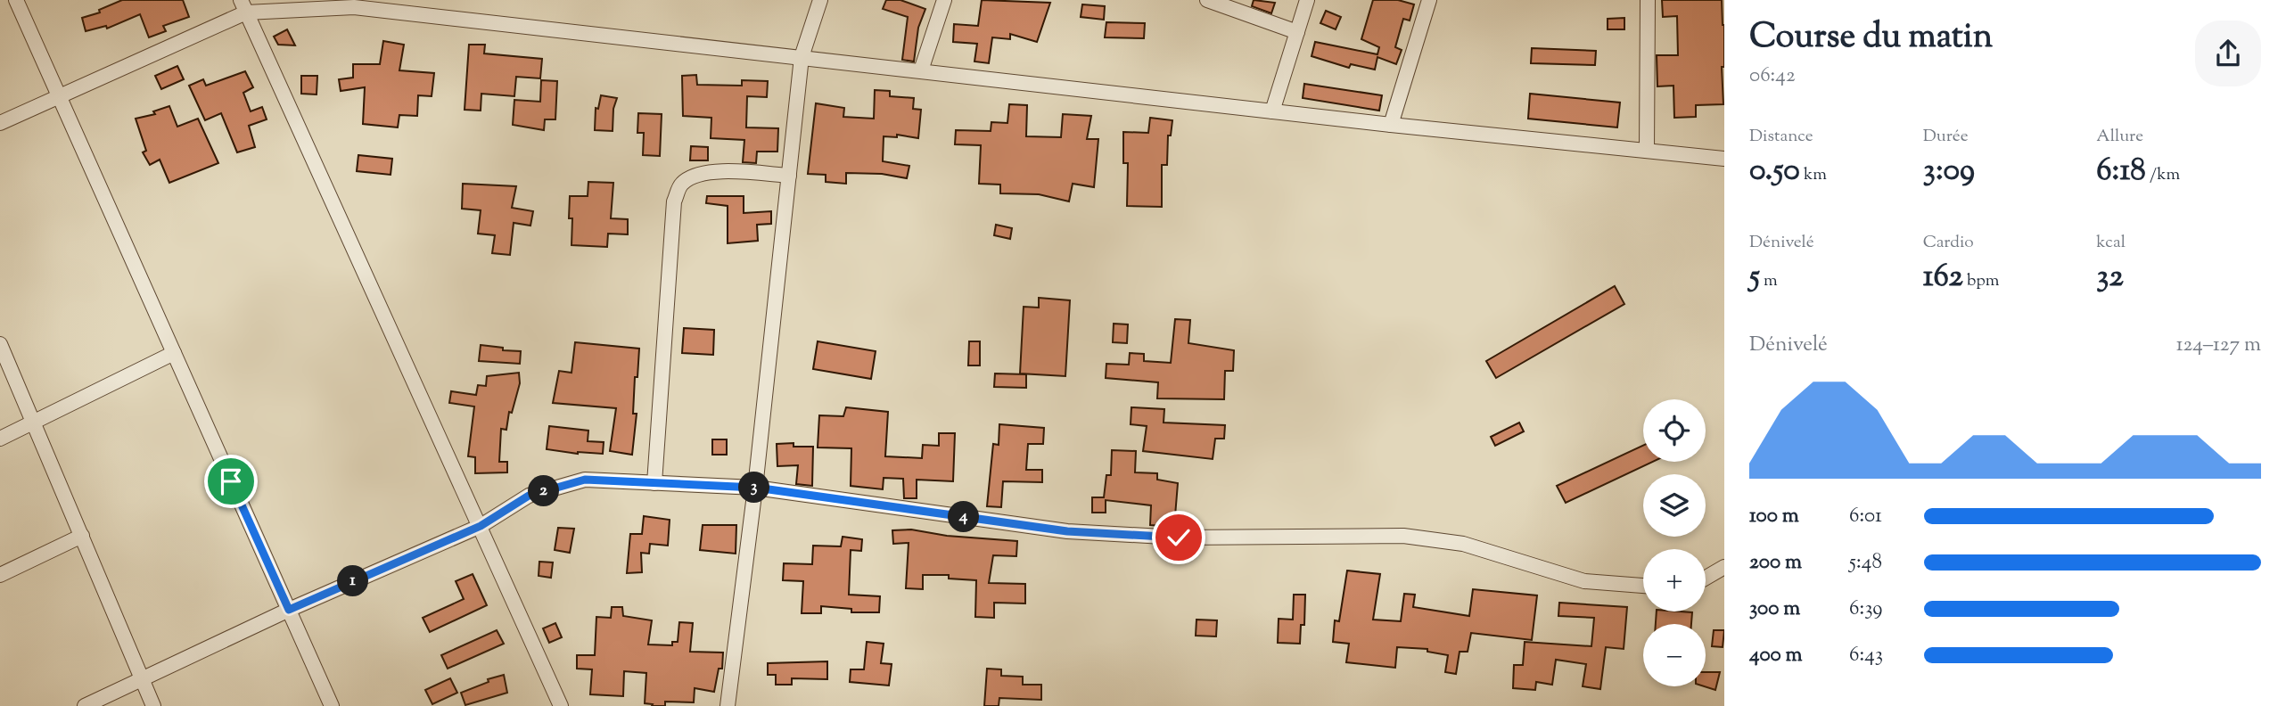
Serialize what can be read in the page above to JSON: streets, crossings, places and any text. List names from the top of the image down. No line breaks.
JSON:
{"page":{"heading":["Course du matin","06:42"],"stats":[["Distance","0.50 km"],["Durée","3:09"],["Allure","6:18 /km"],["Dénivelé","5 m"],["Cardio","162 bpm"],["kcal","32"]],"chart":["Dénivelé","124–127 m"],"map_buttons":["+","−"],"pins":["3","2","4","1"],"list":[{"name":"100 m","note":"6:01"},{"name":"200 m","note":"5:48"},{"name":"300 m","note":"6:39"},{"name":"400 m","note":"6:43"}]}}
